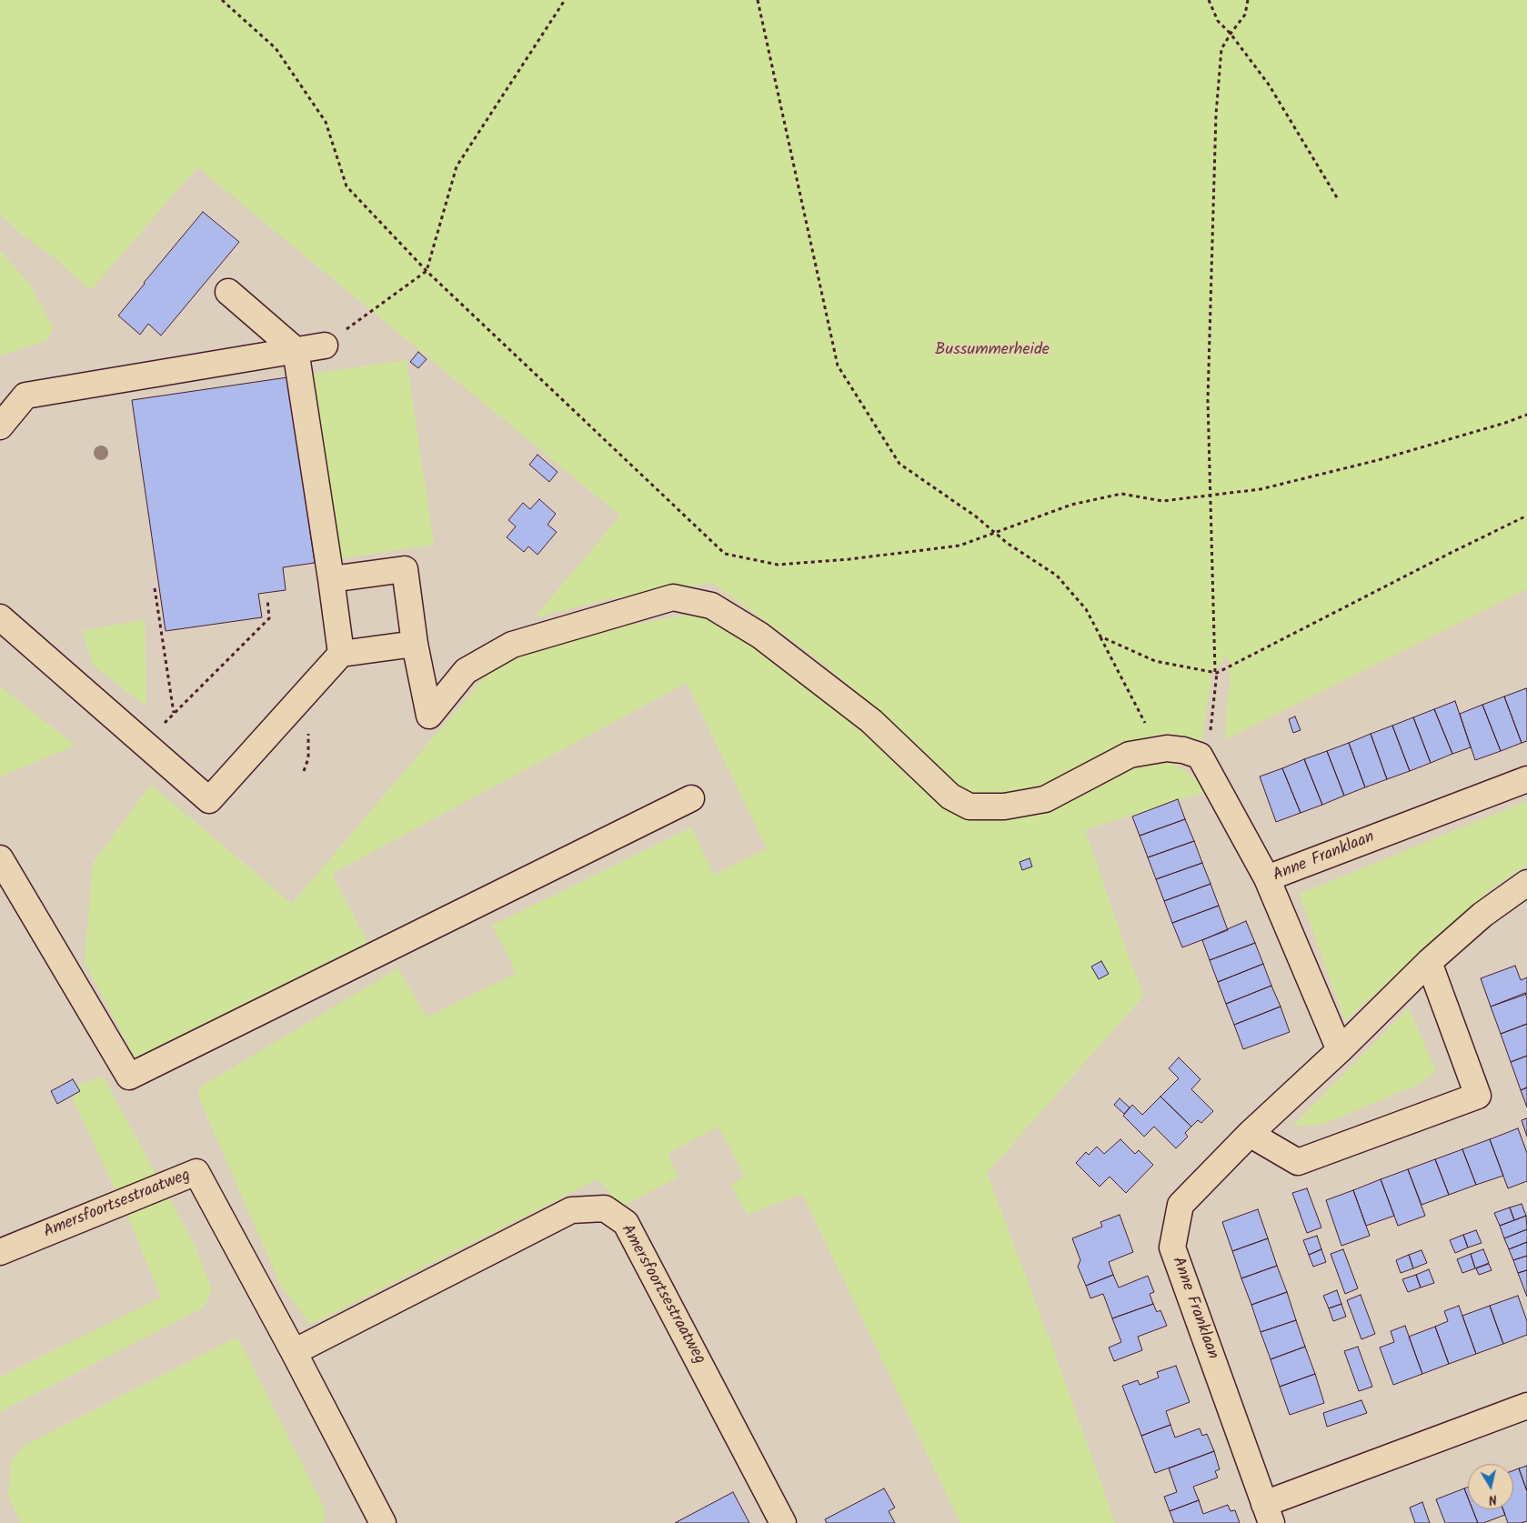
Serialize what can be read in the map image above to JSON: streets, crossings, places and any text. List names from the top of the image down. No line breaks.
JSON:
{"streets":{"street":["Anne Franklaan","Amersfoortsestraatweg"]},"parks":["Bussummerheide"],"north":"bottom"}
